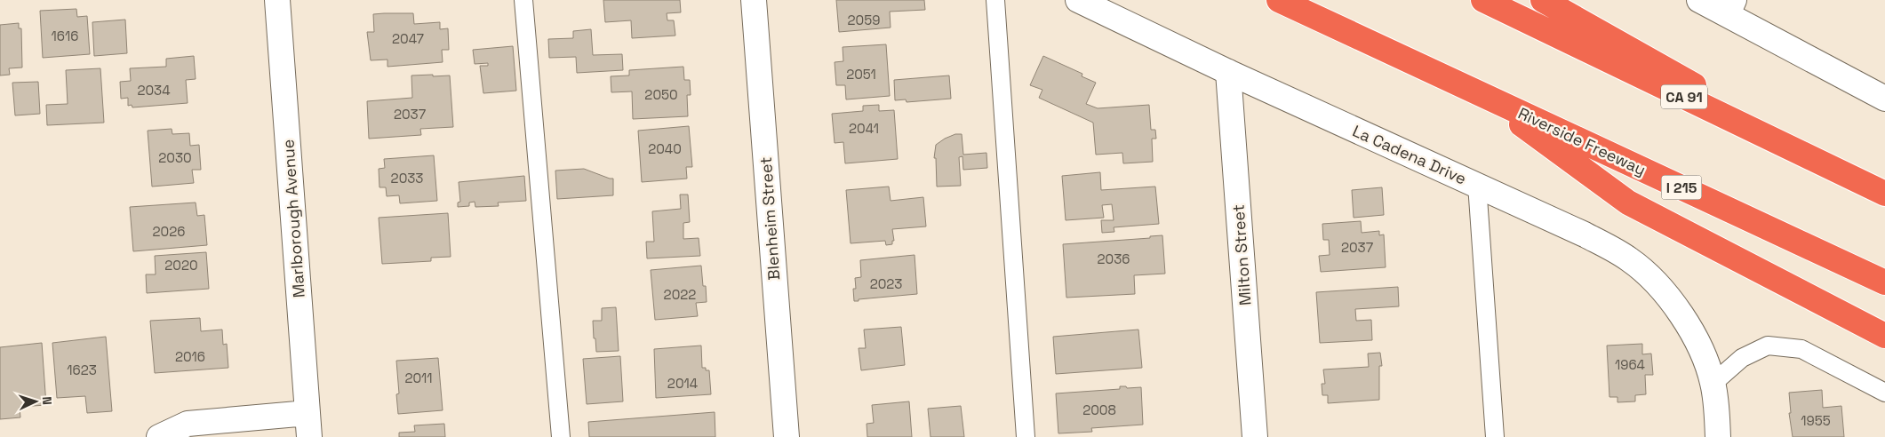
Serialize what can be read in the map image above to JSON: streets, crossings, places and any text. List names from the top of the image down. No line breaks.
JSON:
{"streets":{"highway":["CA 91","Riverside Freeway","I 215"],"street":["La Cadena Drive","Marlborough Avenue","Blenheim Street","Milton Street"]},"crossings":[["La Cadena Drive","Milton Street"]],"house_numbers":["2059","1616","2047","2051","2034","2050","2037","2041","2040","2030","2033","2026","2037","2036","2020","2023","2022","2016","1964","1623","2011","2014","2008","1955"],"north":"right"}
